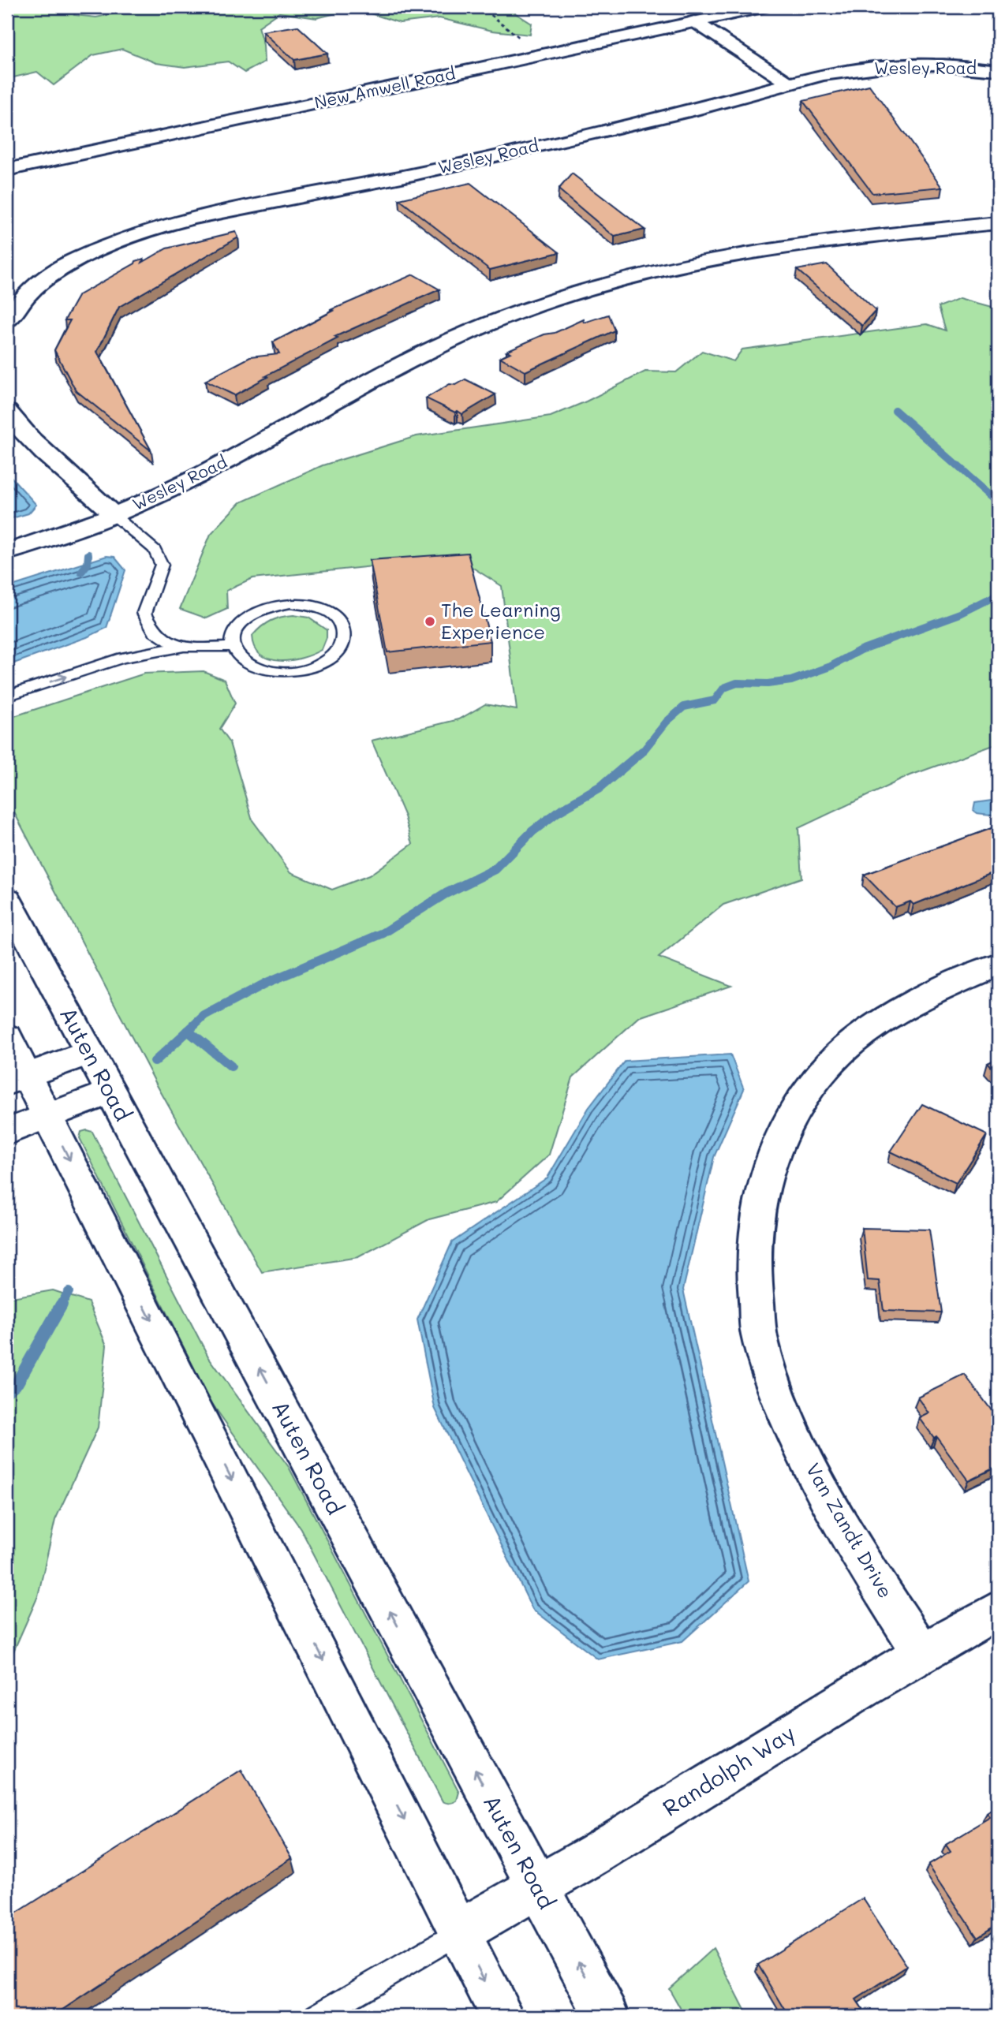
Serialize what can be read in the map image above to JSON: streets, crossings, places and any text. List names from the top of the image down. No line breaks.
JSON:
{"streets":{"street":["Wesley Road","New Amwell Road","Auten Road","Van Zandt Drive","Randolph Way"]},"crossings":[["Auten Road","Randolph Way"],["Van Zandt Drive","Randolph Way"]],"places":["The Learning Experience"]}
